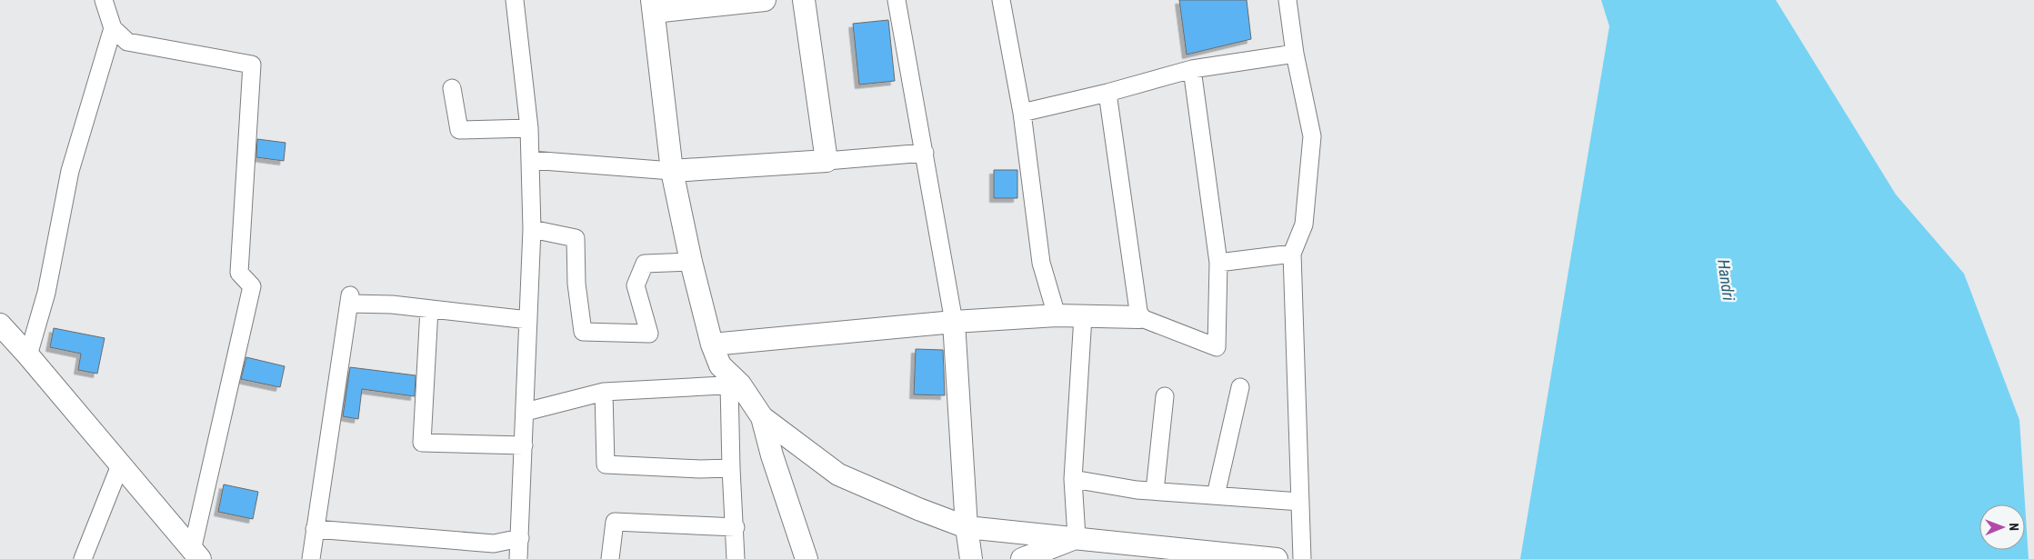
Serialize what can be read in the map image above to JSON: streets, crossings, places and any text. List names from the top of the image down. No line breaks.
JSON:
{"water":["Handri"],"north":"right"}
